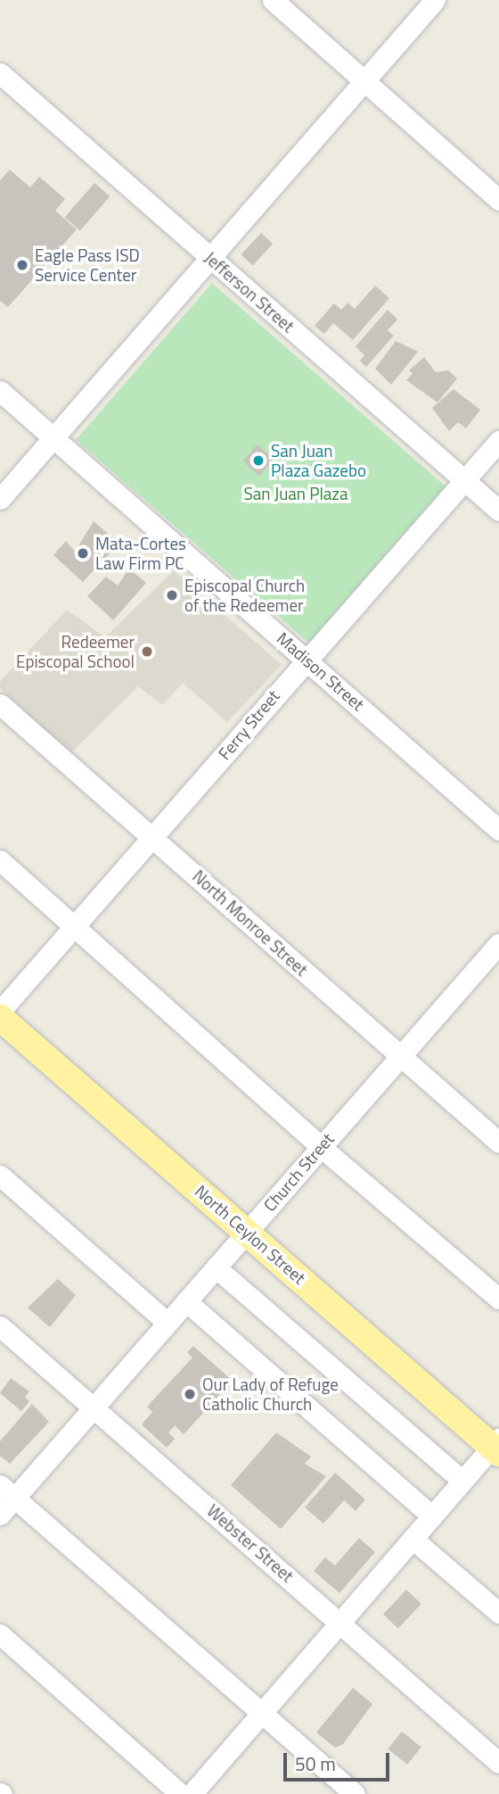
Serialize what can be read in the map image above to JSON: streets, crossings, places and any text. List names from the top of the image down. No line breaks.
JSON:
{"streets":{"main road":["North Ceylon Street"],"street":["Jefferson Street","Madison Street","Ferry Street","North Monroe Street","Church Street","Webster Street"]},"crossings":[["Jefferson Street","Ferry Street"],["Madison Street","Ferry Street"],["Ferry Street","North Monroe Street"],["North Monroe Street","Church Street"],["Church Street","North Ceylon Street"],["Church Street","Webster Street"]],"parks":["San Juan Plaza"],"places":["Eagle Pass ISD Service Center","San Juan Plaza Gazebo","Mata-Cortes Law Firm PC","Episcopal Church of the Redeemer","Redeemer Episcopal School","Our Lady of Refuge Catholic Church"],"scale_bar":"50 m"}
